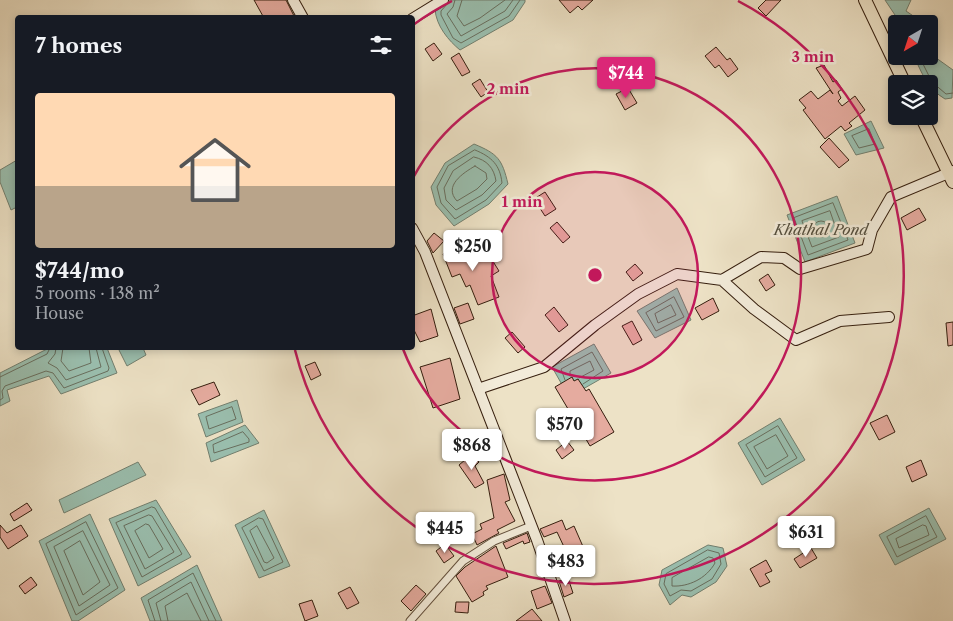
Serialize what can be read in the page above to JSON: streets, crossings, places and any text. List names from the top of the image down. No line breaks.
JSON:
{"water":["Khathal Pond"],"north":"bottom left","page":{"heading":"7 homes","price":["$744","$250","$570","$868","$445","$631","$483"],"list":[{"name":"$744/mo","note":"5 rooms · 138 m² · House"}]},"rings":["3 min","2 min","1 min"]}
